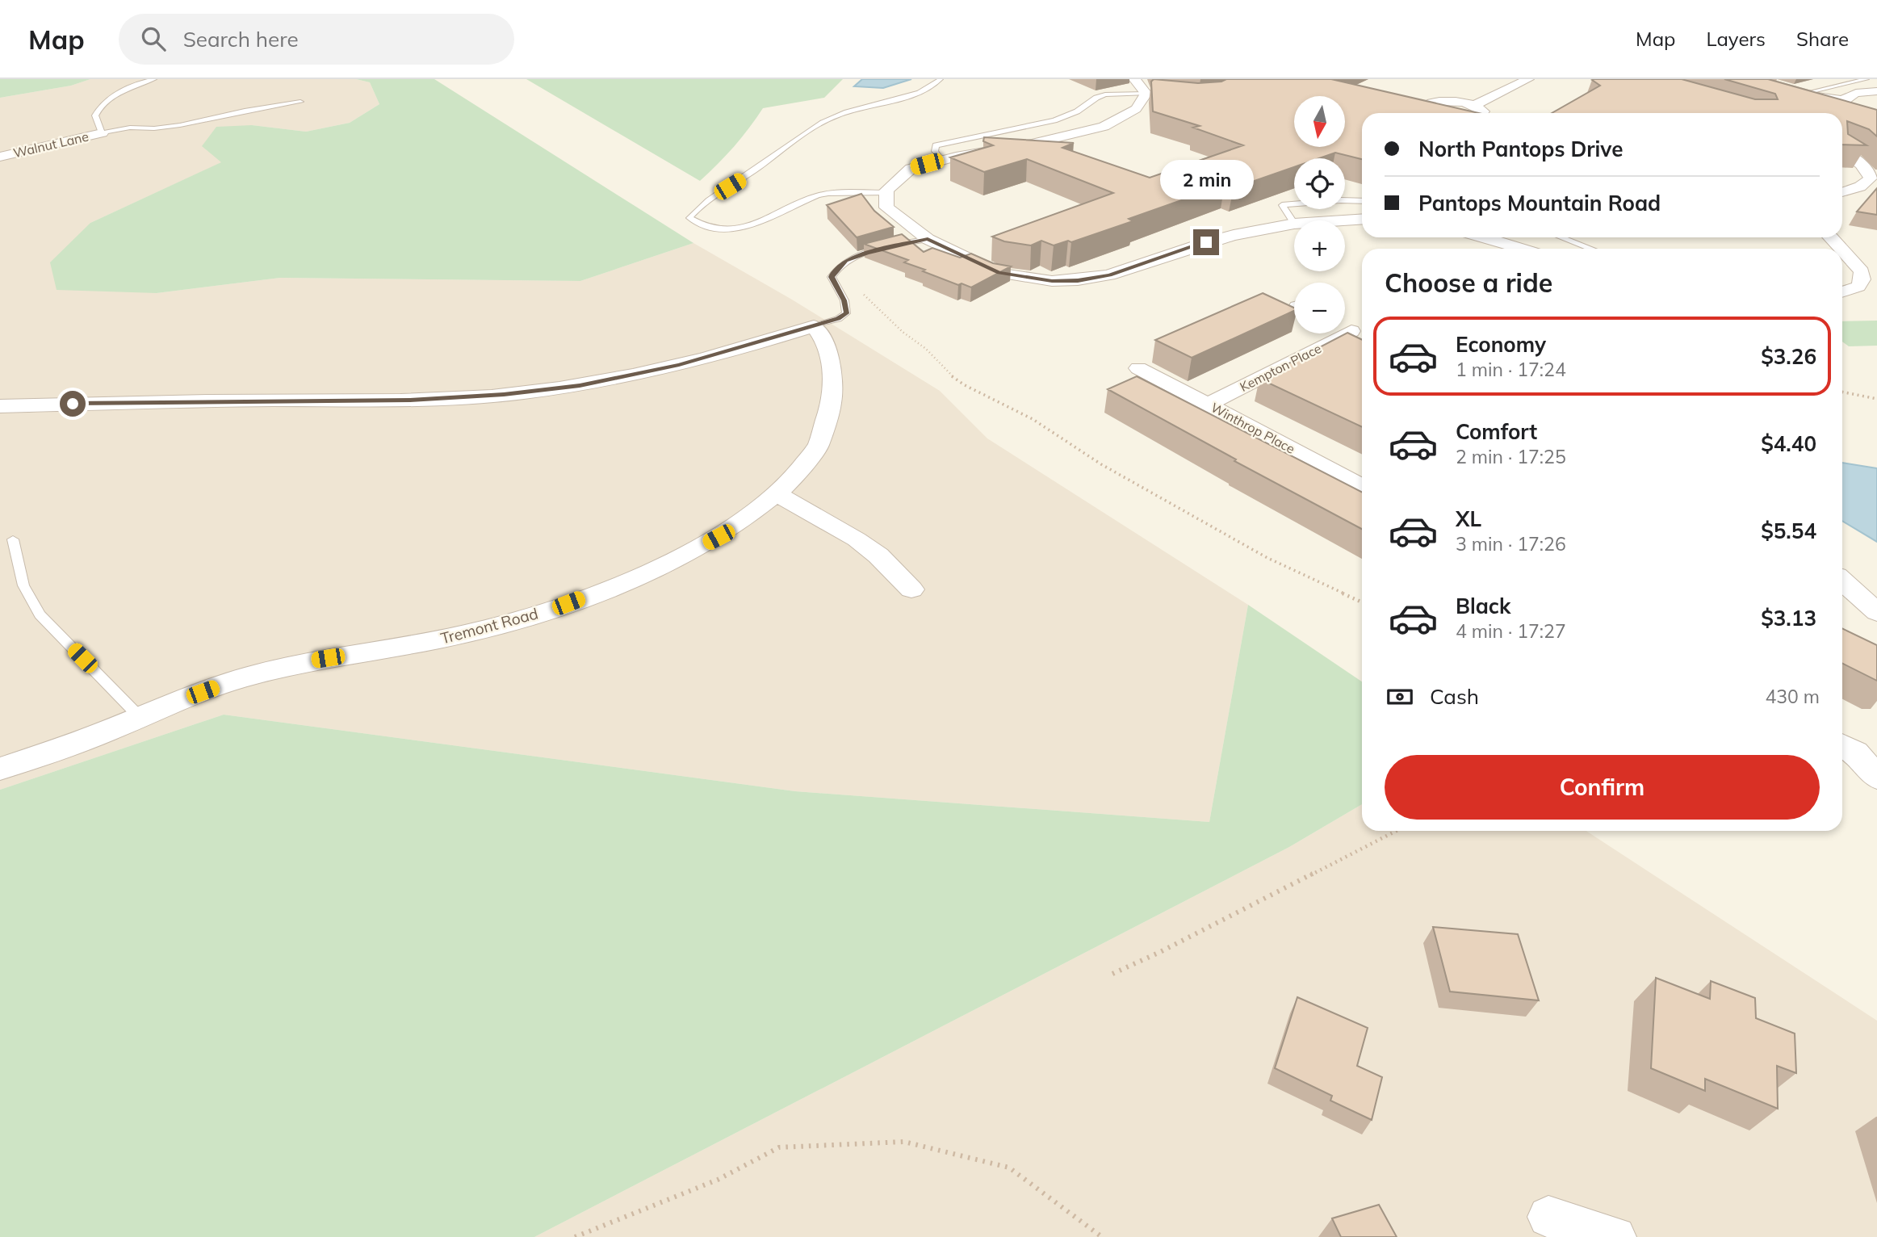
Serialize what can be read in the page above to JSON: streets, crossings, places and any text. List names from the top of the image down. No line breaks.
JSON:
{"streets":{"street":["Walnut Lane","Kempton Place","Winthrop Place","Tremont Road"]},"crossings":[["Kempton Place","Winthrop Place"]],"north":"bottom","page":{"header":"Map","search":"Search here","nav":["Map","Layers","Share"],"map_buttons":["+","−"],"banner":["North Pantops Drive","Pantops Mountain Road"],"bubble":"2 min","heading":"Choose a ride","list":[{"name":"Economy","note":"1 min · 17:24","value":"$3.26"},{"name":"Comfort","note":"2 min · 17:25","value":"$4.40"},{"name":"XL","note":"3 min · 17:26","value":"$5.54"},{"name":"Black","note":"4 min · 17:27","value":"$3.13"}],"pay":["Cash","430 m"],"buttons":"Confirm"}}
